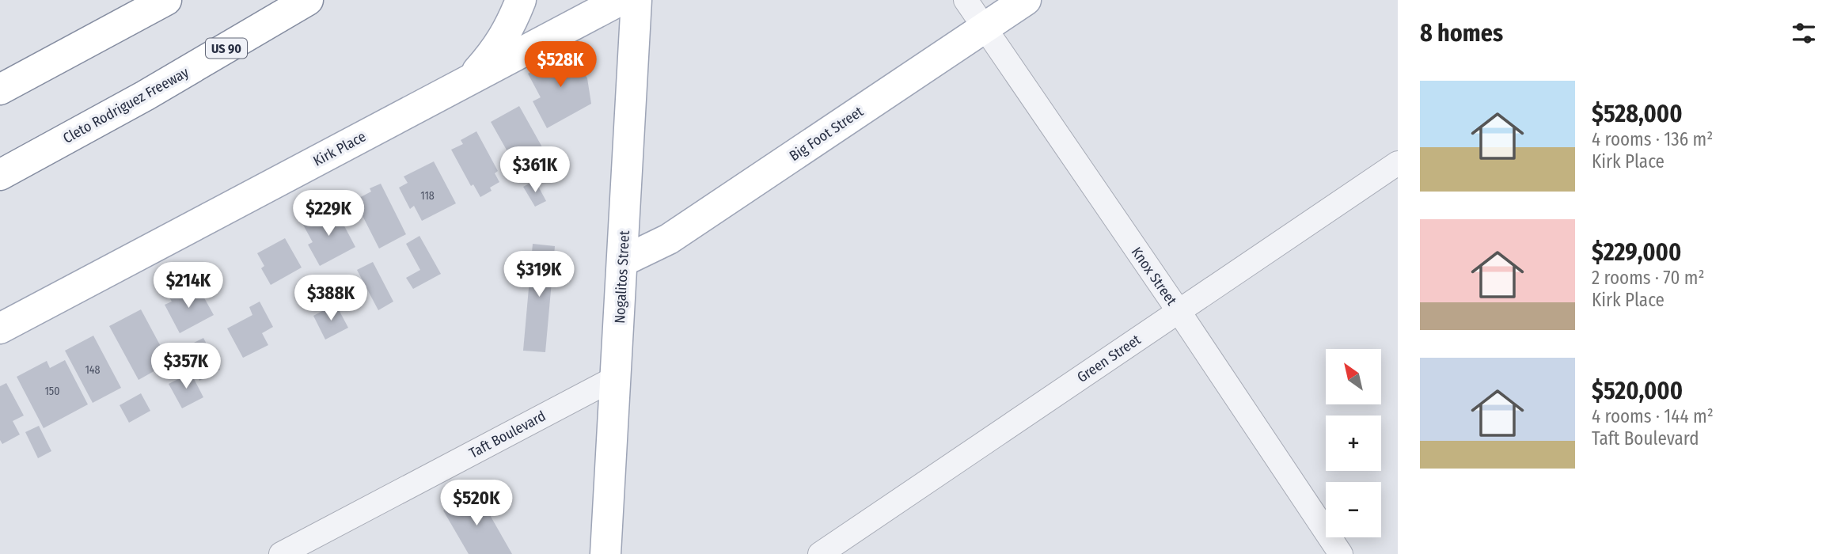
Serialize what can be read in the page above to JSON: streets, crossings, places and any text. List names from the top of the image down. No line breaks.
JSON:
{"streets":{"main road":["US 90","Cleto Rodriguez Freeway","Big Foot Street","Kirk Place","Nogalitos Street"],"street":["Knox Street","Green Street","Taft Boulevard"]},"crossings":[["Big Foot Street","Knox Street"],["Big Foot Street","Nogalitos Street"],["Knox Street","Green Street"],["Nogalitos Street","Taft Boulevard"]],"house_numbers":["118","148","150"],"north":"top left","page":{"heading":"8 homes","price":["$528K","$361K","$229K","$319K","$214K","$388K","$357K","$520K"],"list":[{"name":"$528,000","note":"4 rooms · 136 m² · Kirk Place"},{"name":"$229,000","note":"2 rooms · 70 m² · Kirk Place"},{"name":"$520,000","note":"4 rooms · 144 m² · Taft Boulevard"}],"map_buttons":["+","−"]}}
